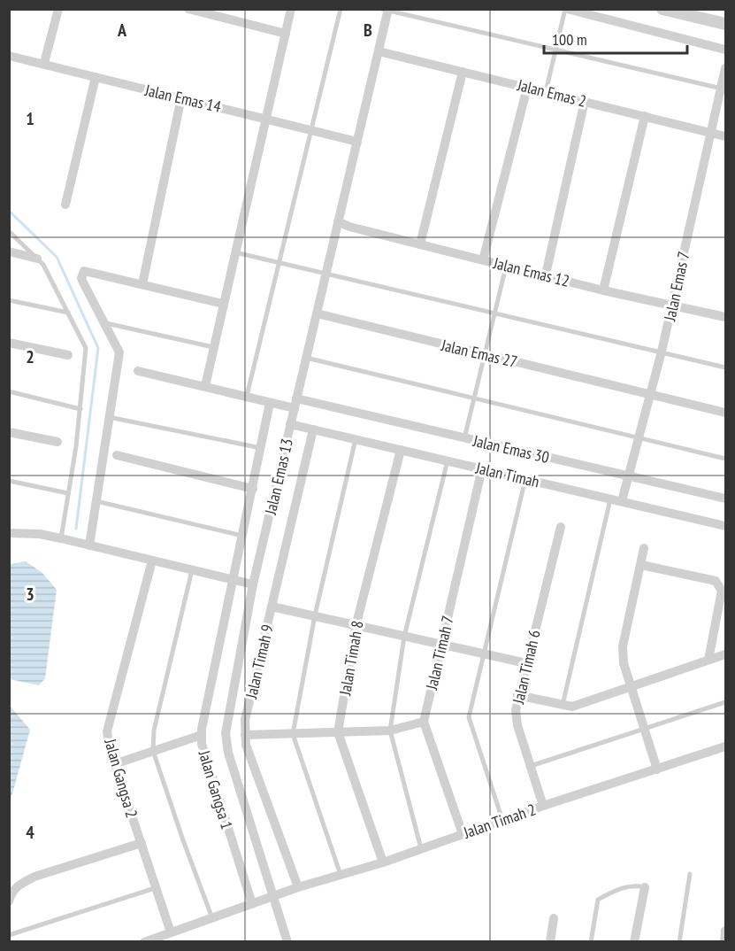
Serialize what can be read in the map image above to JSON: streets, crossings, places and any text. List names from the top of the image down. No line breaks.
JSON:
{"streets":{"street":["Jalan Emas 2","Jalan Emas 14","Jalan Emas 12","Jalan Emas 7","Jalan Emas 27","Jalan Emas 30","Jalan Timah","Jalan Emas 13","Jalan Timah 7","Jalan Timah 8","Jalan Timah 9","Jalan Timah 6","Jalan Gangsa 2","Jalan Gangsa 1","Jalan Timah 2"]},"crossings":[["Jalan Emas 2","Jalan Emas 7"],["Jalan Emas 2","Jalan Emas 13"],["Jalan Emas 14","Jalan Emas 13"],["Jalan Emas 12","Jalan Emas 7"],["Jalan Emas 12","Jalan Emas 13"],["Jalan Emas 7","Jalan Emas 27"],["Jalan Emas 7","Jalan Emas 30"],["Jalan Emas 7","Jalan Timah"],["Jalan Emas 27","Jalan Emas 13"],["Jalan Emas 30","Jalan Emas 13"],["Jalan Emas 30","Jalan Gangsa 1"],["Jalan Timah","Jalan Emas 13"],["Jalan Timah","Jalan Timah 7"],["Jalan Timah","Jalan Timah 8"],["Jalan Timah","Jalan Timah 9"],["Jalan Emas 13","Jalan Timah 2"],["Jalan Timah 8","Jalan Timah 2"],["Jalan Timah 9","Jalan Timah 2"],["Jalan Timah 6","Jalan Timah 2"],["Jalan Gangsa 2","Jalan Timah 2"],["Jalan Gangsa 1","Jalan Timah 2"]],"scale_bar":"100 m","grid":{"columns":["A","B"],"rows":["1","2","3","4"]}}
